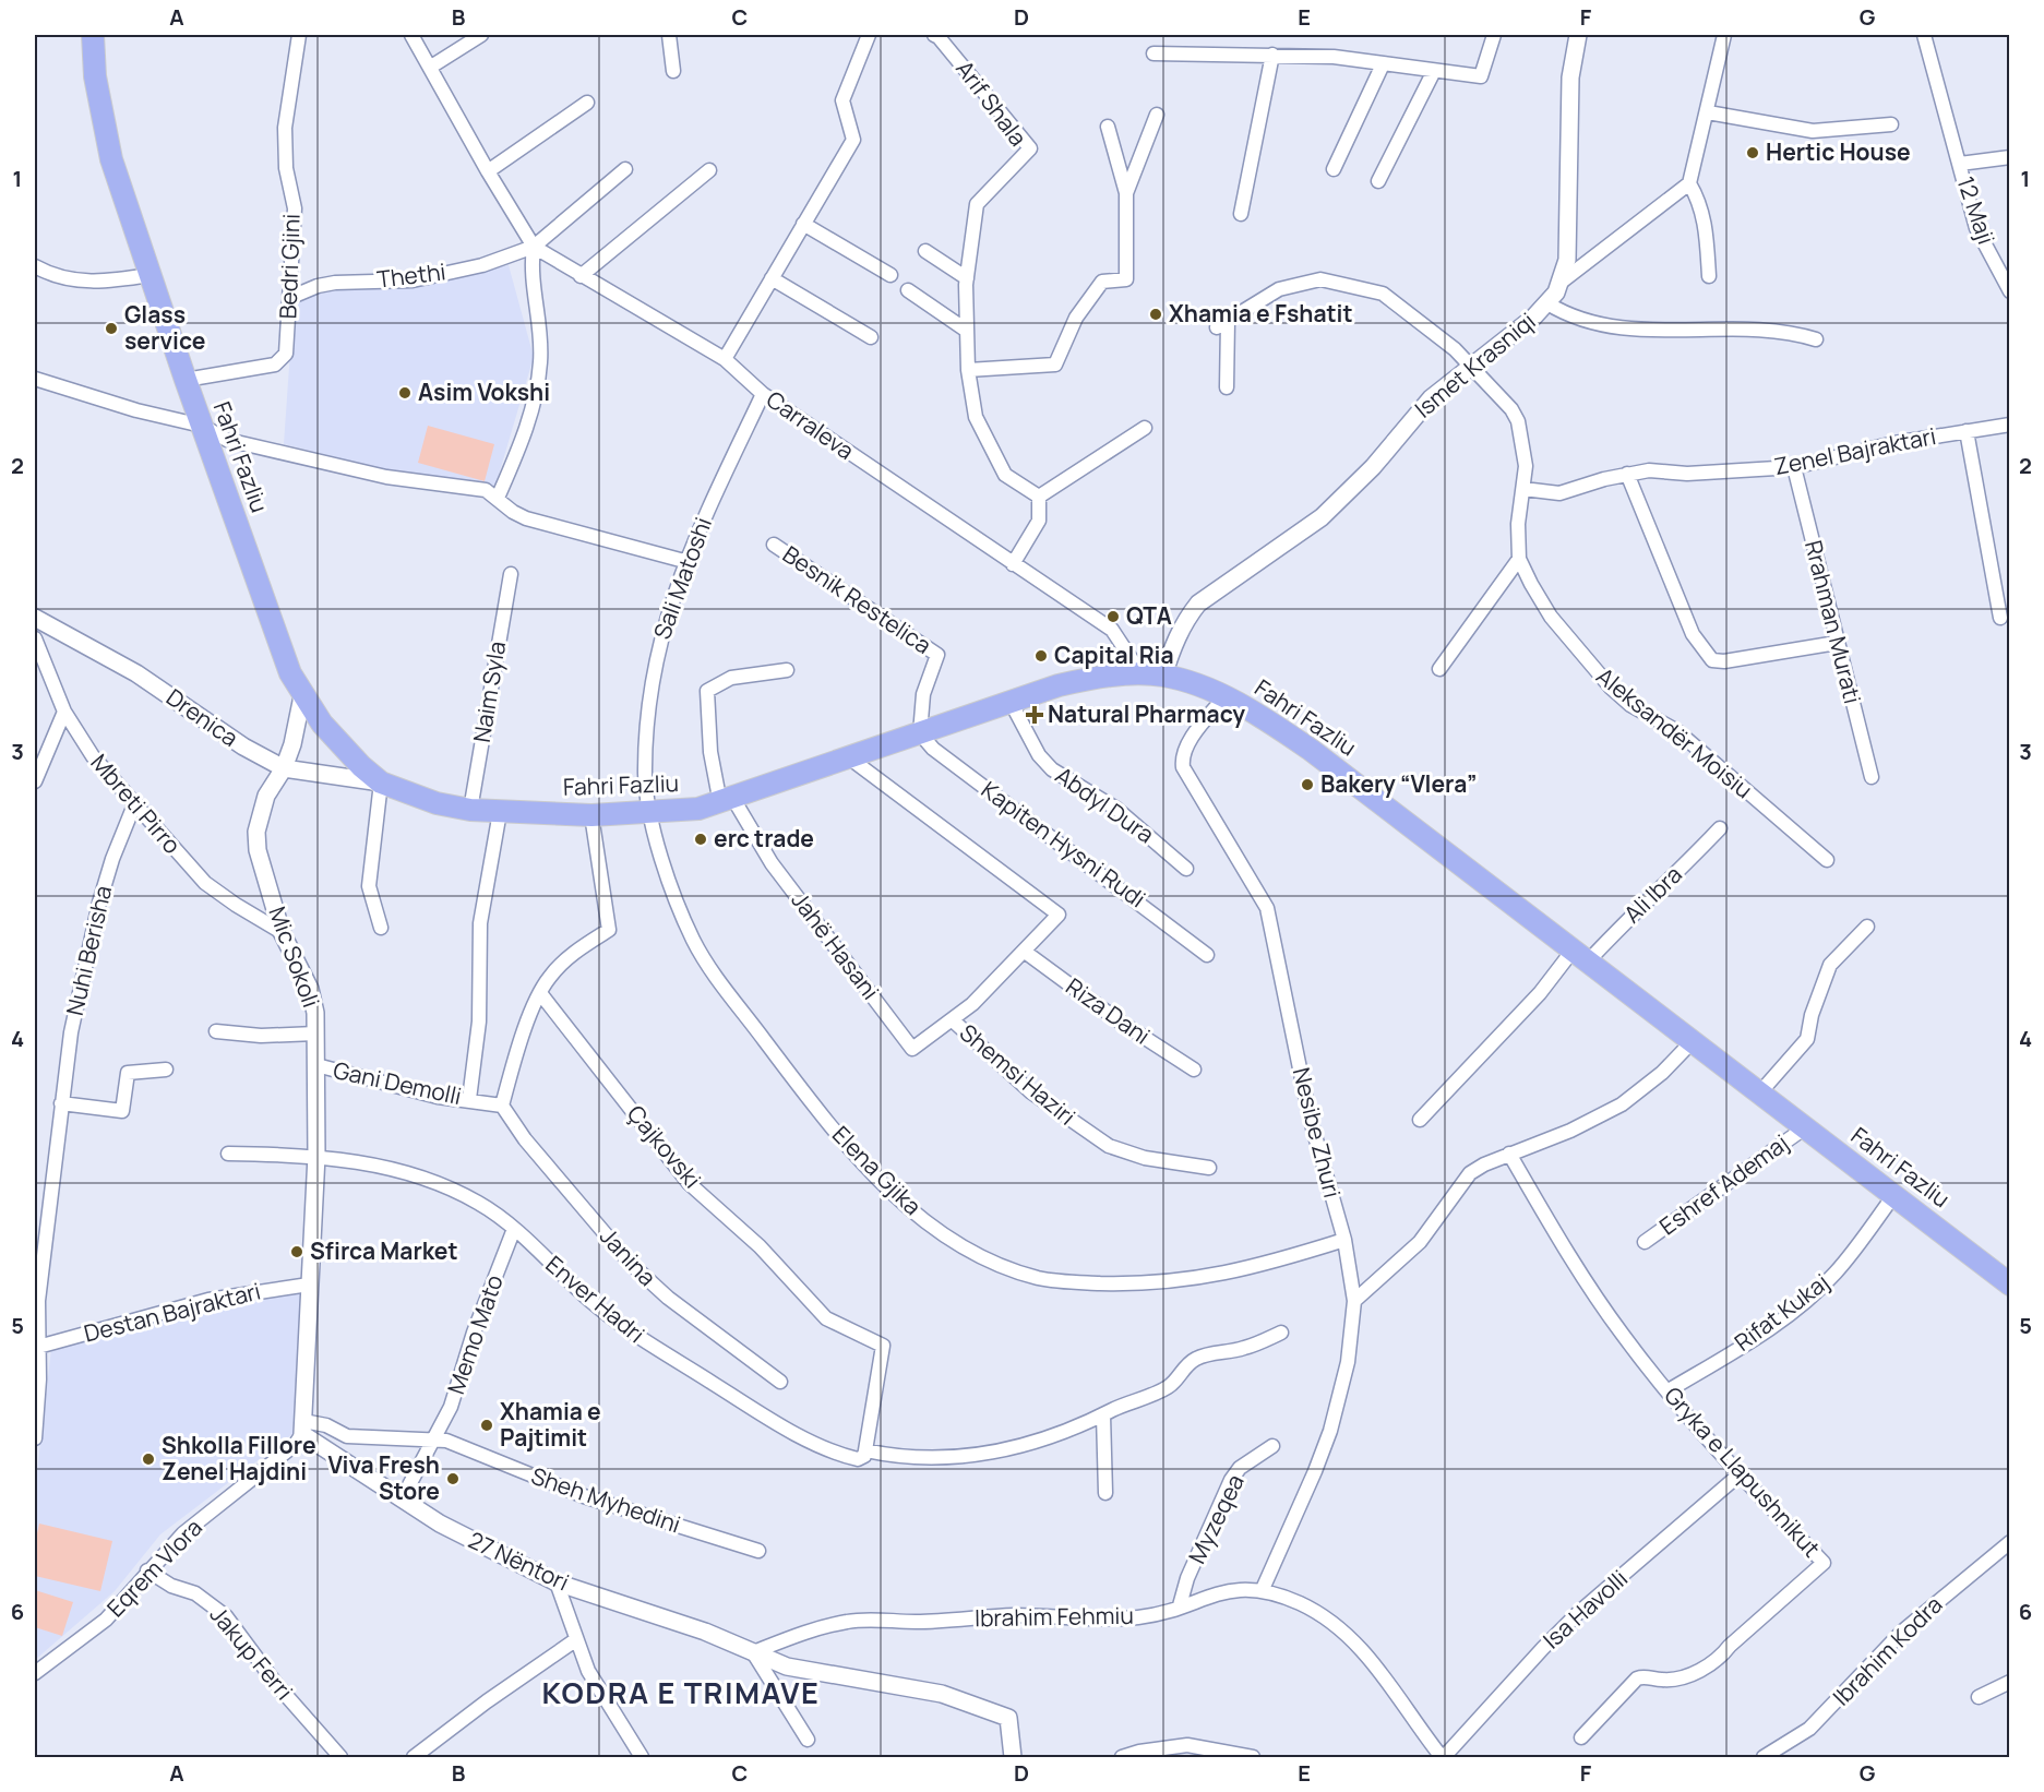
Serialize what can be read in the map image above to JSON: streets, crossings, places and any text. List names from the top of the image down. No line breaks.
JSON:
{"streets":{"main road":["Fahri Fazliu"],"street":["Arif Shala","12 Maji","Bedri Gjini","Thethi","Ismet Krasniqi","Carraleva","Zenel Bajraktari","Sali Matoshi","Besnik Restelica","Rrahman Murati","Naim Syla","Drenica","Aleksandër Moisiu","Mbreti Pirro","Abdyl Dura","Kapiten Hysni Rudi","Ali Ibra","Jahë Hasani","Nuhi Berisha","Mic Sokoli","Riza Dani","Shemsi Haziri","Gani Demolli","Nesibe Zhuri","Çajkovski","Elena Gjika","Eshref Ademaj","Janina","Enver Hadri","Destan Bajraktari","Rifat Kukaj","Memo Mato","Gryka e Llapushnikut","Sheh Myhedini","Myzeqea","27 Nëntori","Eqrem Vlora","Isa Havolli","Ibrahim Fehmiu","Ibrahim Kodra","Jakup Ferri"]},"crossings":[["Bedri Gjini","Thethi"],["Bedri Gjini","Fahri Fazliu"],["Thethi","Carraleva"],["Ismet Krasniqi","Fahri Fazliu"],["Ismet Krasniqi","Aleksandër Moisiu"],["Carraleva","Fahri Fazliu"],["Carraleva","Sali Matoshi"],["Zenel Bajraktari","Rrahman Murati"],["Zenel Bajraktari","Aleksandër Moisiu"],["Fahri Fazliu","Sali Matoshi"],["Fahri Fazliu","Besnik Restelica"],["Fahri Fazliu","Naim Syla"],["Fahri Fazliu","Drenica"],["Fahri Fazliu","Abdyl Dura"],["Fahri Fazliu","Kapiten Hysni Rudi"],["Fahri Fazliu","Ali Ibra"],["Fahri Fazliu","Jahë Hasani"],["Fahri Fazliu","Mic Sokoli"],["Fahri Fazliu","Shemsi Haziri"],["Fahri Fazliu","Nesibe Zhuri"],["Fahri Fazliu","Elena Gjika"],["Fahri Fazliu","Eshref Ademaj"],["Fahri Fazliu","Rifat Kukaj"],["Sali Matoshi","Elena Gjika"],["Besnik Restelica","Kapiten Hysni Rudi"],["Drenica","Mic Sokoli"],["Mbreti Pirro","Nuhi Berisha"],["Mbreti Pirro","Mic Sokoli"],["Jahë Hasani","Shemsi Haziri"],["Nuhi Berisha","Destan Bajraktari"],["Mic Sokoli","Gani Demolli"],["Mic Sokoli","Enver Hadri"],["Mic Sokoli","Destan Bajraktari"],["Mic Sokoli","Sheh Myhedini"],["Mic Sokoli","27 Nëntori"],["Mic Sokoli","Eqrem Vlora"],["Riza Dani","Shemsi Haziri"],["Gani Demolli","Janina"],["Nesibe Zhuri","Elena Gjika"],["Nesibe Zhuri","Ibrahim Fehmiu"],["Çajkovski","Enver Hadri"],["Enver Hadri","Memo Mato"],["Rifat Kukaj","Gryka e Llapushnikut"],["Memo Mato","Sheh Myhedini"],["Memo Mato","27 Nëntori"],["Gryka e Llapushnikut","Isa Havolli"],["Sheh Myhedini","27 Nëntori"],["Sheh Myhedini","Eqrem Vlora"],["Myzeqea","Ibrahim Fehmiu"],["27 Nëntori","Eqrem Vlora"],["27 Nëntori","Ibrahim Fehmiu"],["Eqrem Vlora","Jakup Ferri"],["Isa Havolli","Ibrahim Fehmiu"]],"districts":["KODRA E TRIMAVE"],"places":{"other":["Hertic House","Xhamia e Fshatit","Glass service","Asim Vokshi","QTA","Capital Ria","Bakery “Vlera”","erc trade","Sfirca Market","Xhamia e Pajtimit","Shkolla Fillore Zenel Hajdini","Viva Fresh Store"],"health":["Natural Pharmacy"]},"grid":{"columns":["A","B","C","D","E","F","G"],"rows":["1","2","3","4","5","6"]}}
